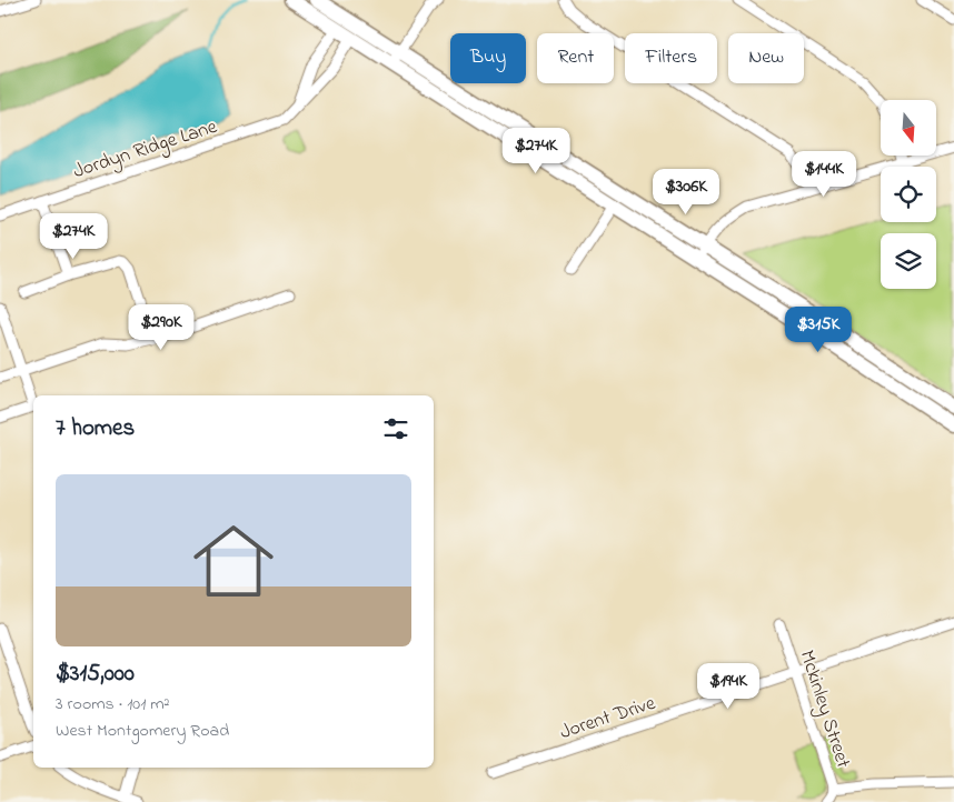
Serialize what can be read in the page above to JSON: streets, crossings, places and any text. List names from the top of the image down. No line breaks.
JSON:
{"streets":{"street":["Jordyn Ridge Lane","Mckinley Street","Jorent Drive"]},"crossings":[["Mckinley Street","Jorent Drive"]],"north":"bottom","page":{"chip":["Buy","Rent","Filters","New"],"price":["$274K","$144K","$306K","$274K","$290K","$315K","$194K"],"heading":"7 homes","list":[{"name":"$315,000","note":"3 rooms · 101 m² · West Montgomery Road"}]}}
